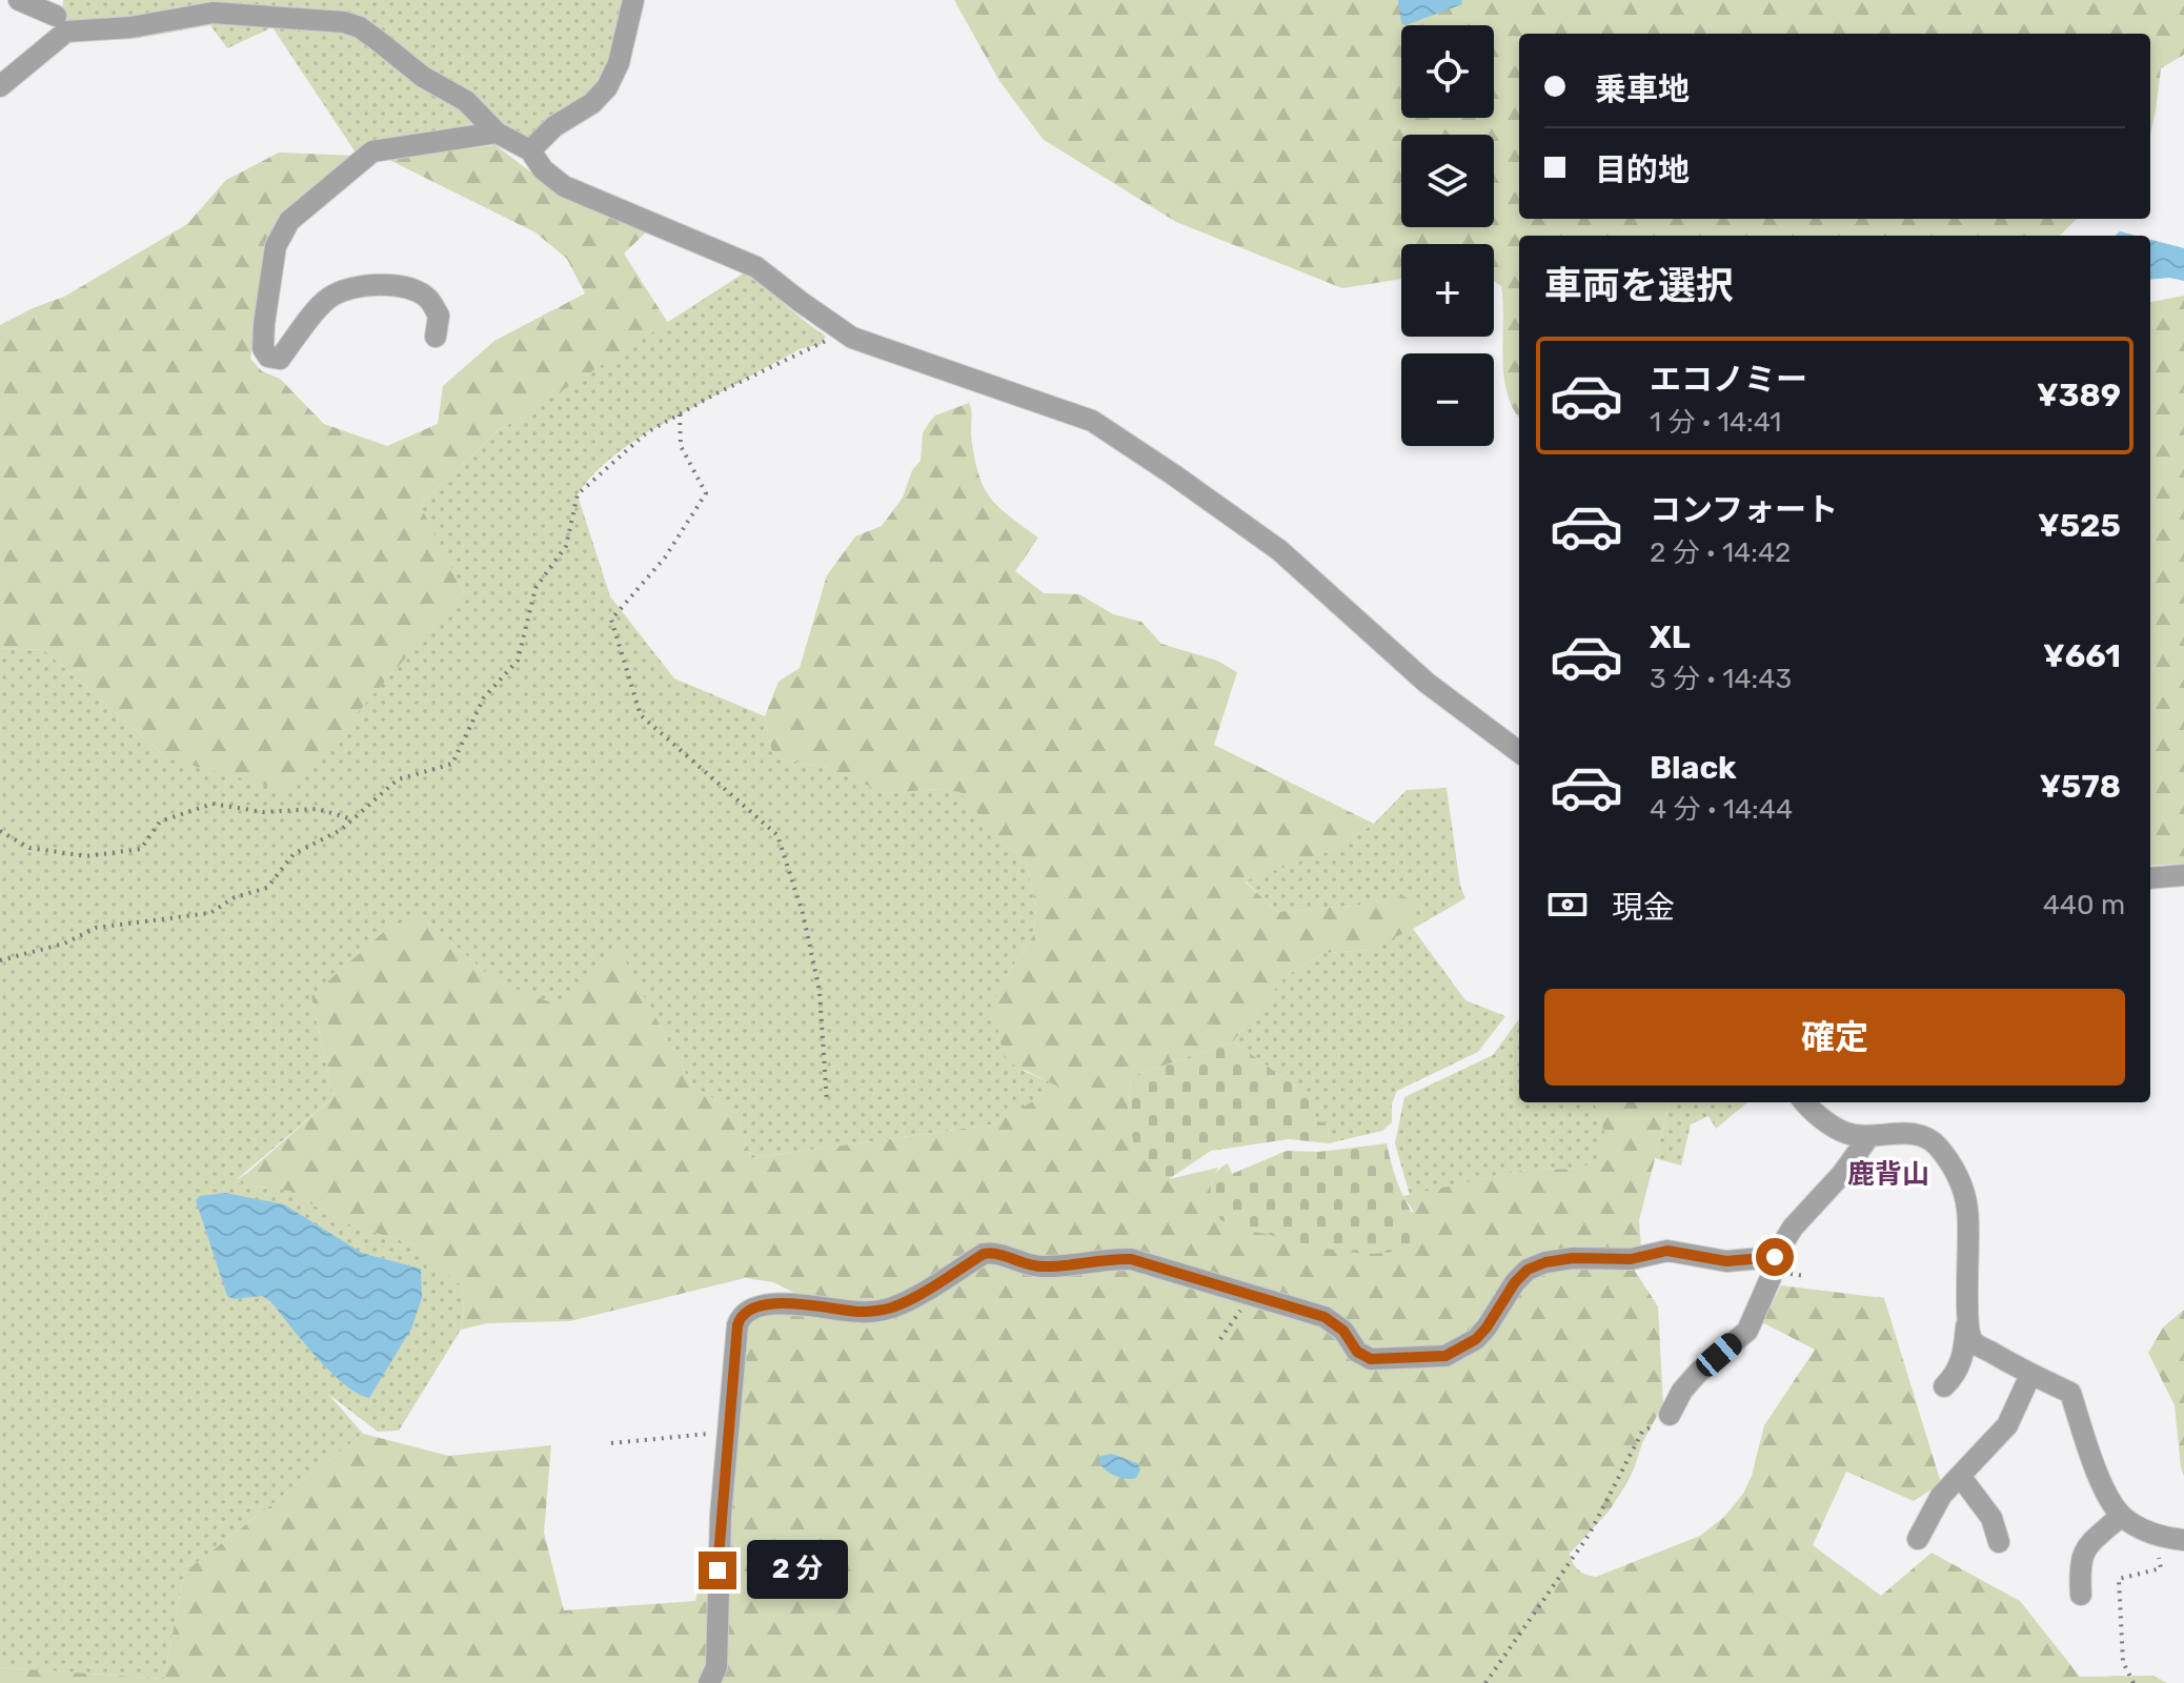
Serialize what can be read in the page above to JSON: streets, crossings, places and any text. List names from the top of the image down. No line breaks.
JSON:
{"districts":["鹿背山"],"page":{"map_buttons":["+","−"],"banner":["乗車地","目的地"],"heading":"車両を選択","list":[{"name":"エコノミー","note":"1 分 · 14:41","value":"¥389"},{"name":"コンフォート","note":"2 分 · 14:42","value":"¥525"},{"name":"XL","note":"3 分 · 14:43","value":"¥661"},{"name":"Black","note":"4 分 · 14:44","value":"¥578"}],"pay":["現金","440 m"],"buttons":"確定","bubble":"2 分"}}
